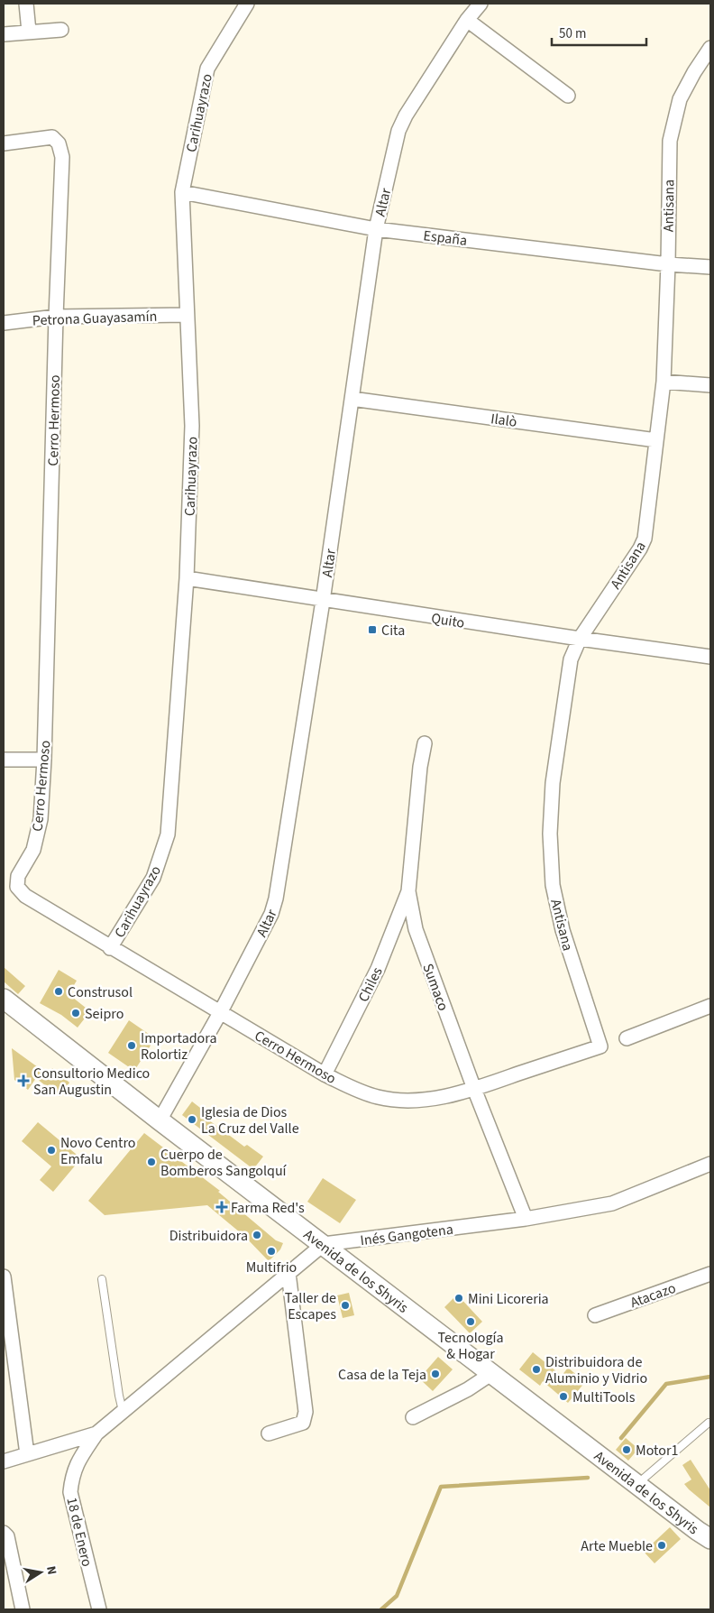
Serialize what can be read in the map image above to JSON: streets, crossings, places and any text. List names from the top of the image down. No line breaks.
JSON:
{"streets":{"main road":["Avenida de los Shyris"],"street":["Carihuayrazo","Altar","Antisana","España","Petrona Guayasamín","Ilalò","Cerro Hermoso","Quito","Chiles","Sumaco","Inés Gangotena","Atacazo","18 de Enero"]},"crossings":[["Carihuayrazo","España"],["Carihuayrazo","Petrona Guayasamín"],["Carihuayrazo","Cerro Hermoso"],["Carihuayrazo","Quito"],["Altar","España"],["Altar","Ilalò"],["Altar","Cerro Hermoso"],["Altar","Quito"],["Altar","Avenida de los Shyris"],["Antisana","España"],["Antisana","Ilalò"],["Antisana","Cerro Hermoso"],["Antisana","Quito"],["Petrona Guayasamín","Cerro Hermoso"],["Cerro Hermoso","Chiles"],["Cerro Hermoso","Sumaco"],["Chiles","Sumaco"],["Sumaco","Inés Gangotena"],["Inés Gangotena","Avenida de los Shyris"]],"places":{"transit":["Cita"],"other":["Construsol","Seipro","Importadora Rolortiz","Iglesia de Dios La Cruz del Valle","Novo Centro Emfalu","Cuerpo de Bomberos Sangolquí","Distribuidora","Multifrio","Mini Licoreria","Taller de Escapes","Tecnología & Hogar","Distribuidora de Aluminio y Vidrio","Casa de la Teja","MultiTools","Motor1","Arte Mueble"],"health":["Consultorio Medico San Augustin","Farma Red's"]},"scale_bar":"50 m","north":"right"}
